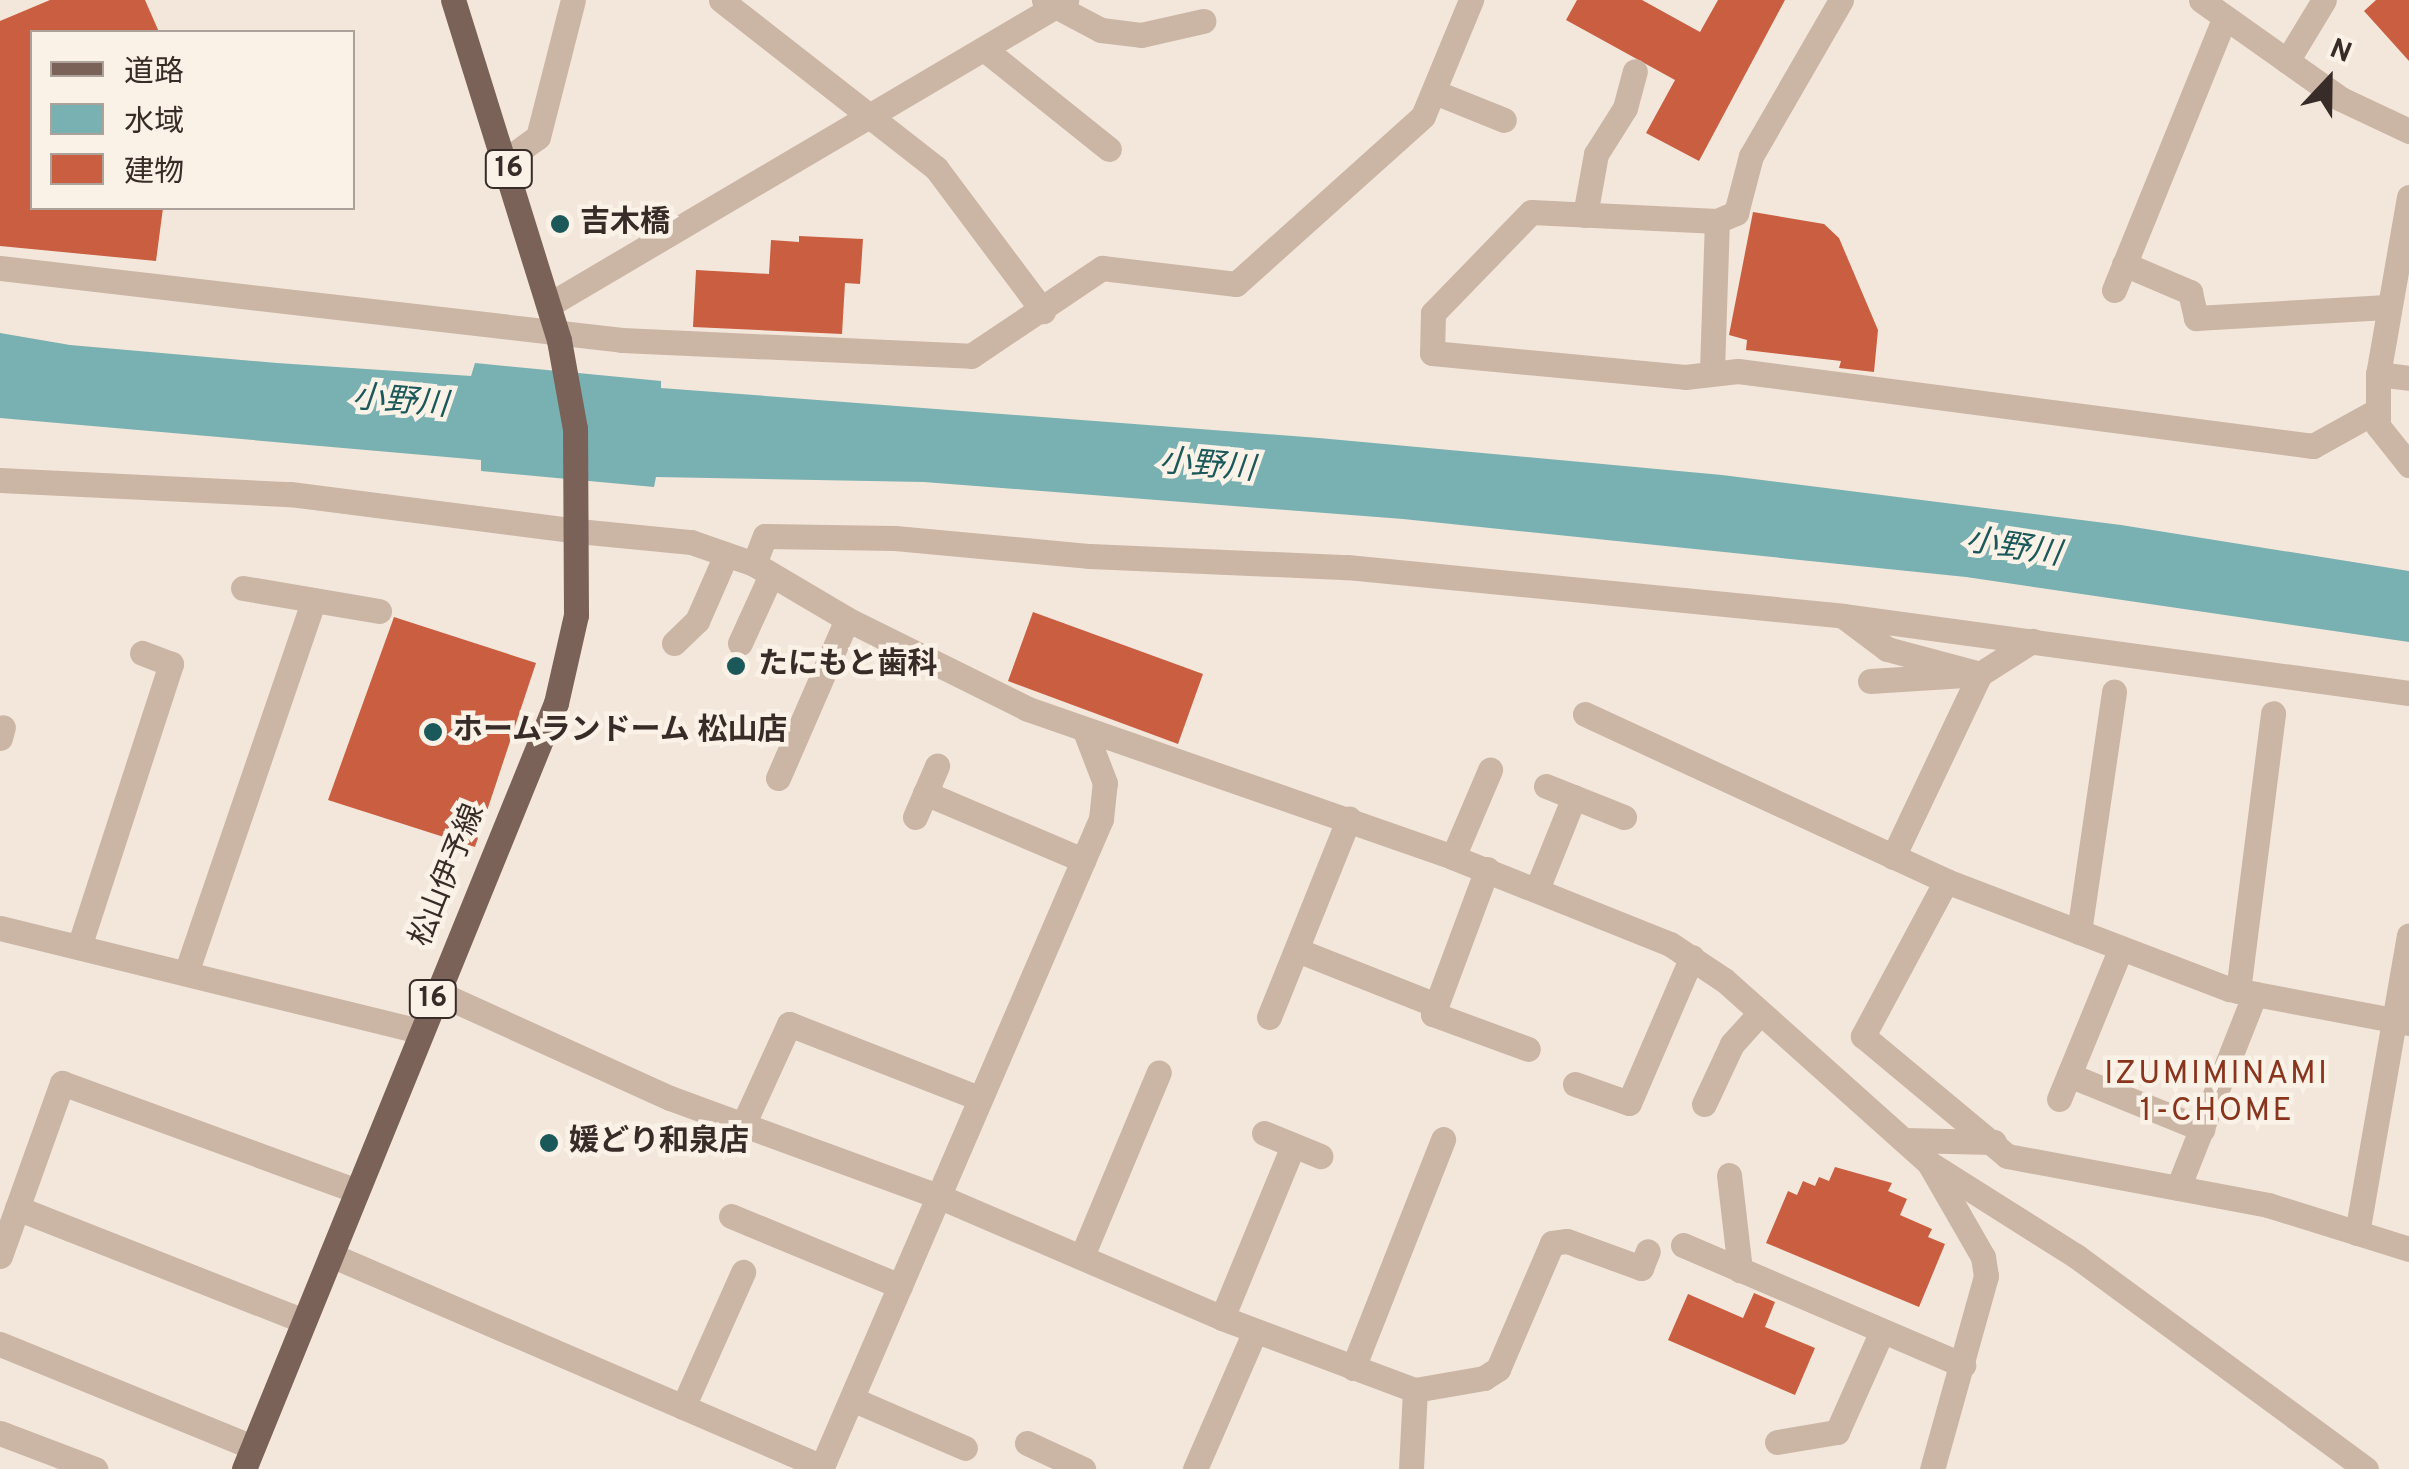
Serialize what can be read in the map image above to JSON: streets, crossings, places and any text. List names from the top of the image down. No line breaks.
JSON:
{"streets":{"main road":["16","松山伊予線"]},"crossings":[["16","松山伊予線"]],"districts":["IZUMIMINAMI 1-CHOME"],"water":["小野川"],"places":["吉木橋","たにもと歯科","ホームランドーム 松山店","媛どり和泉店"],"legend":["道路","水域","建物"],"north":"top"}
